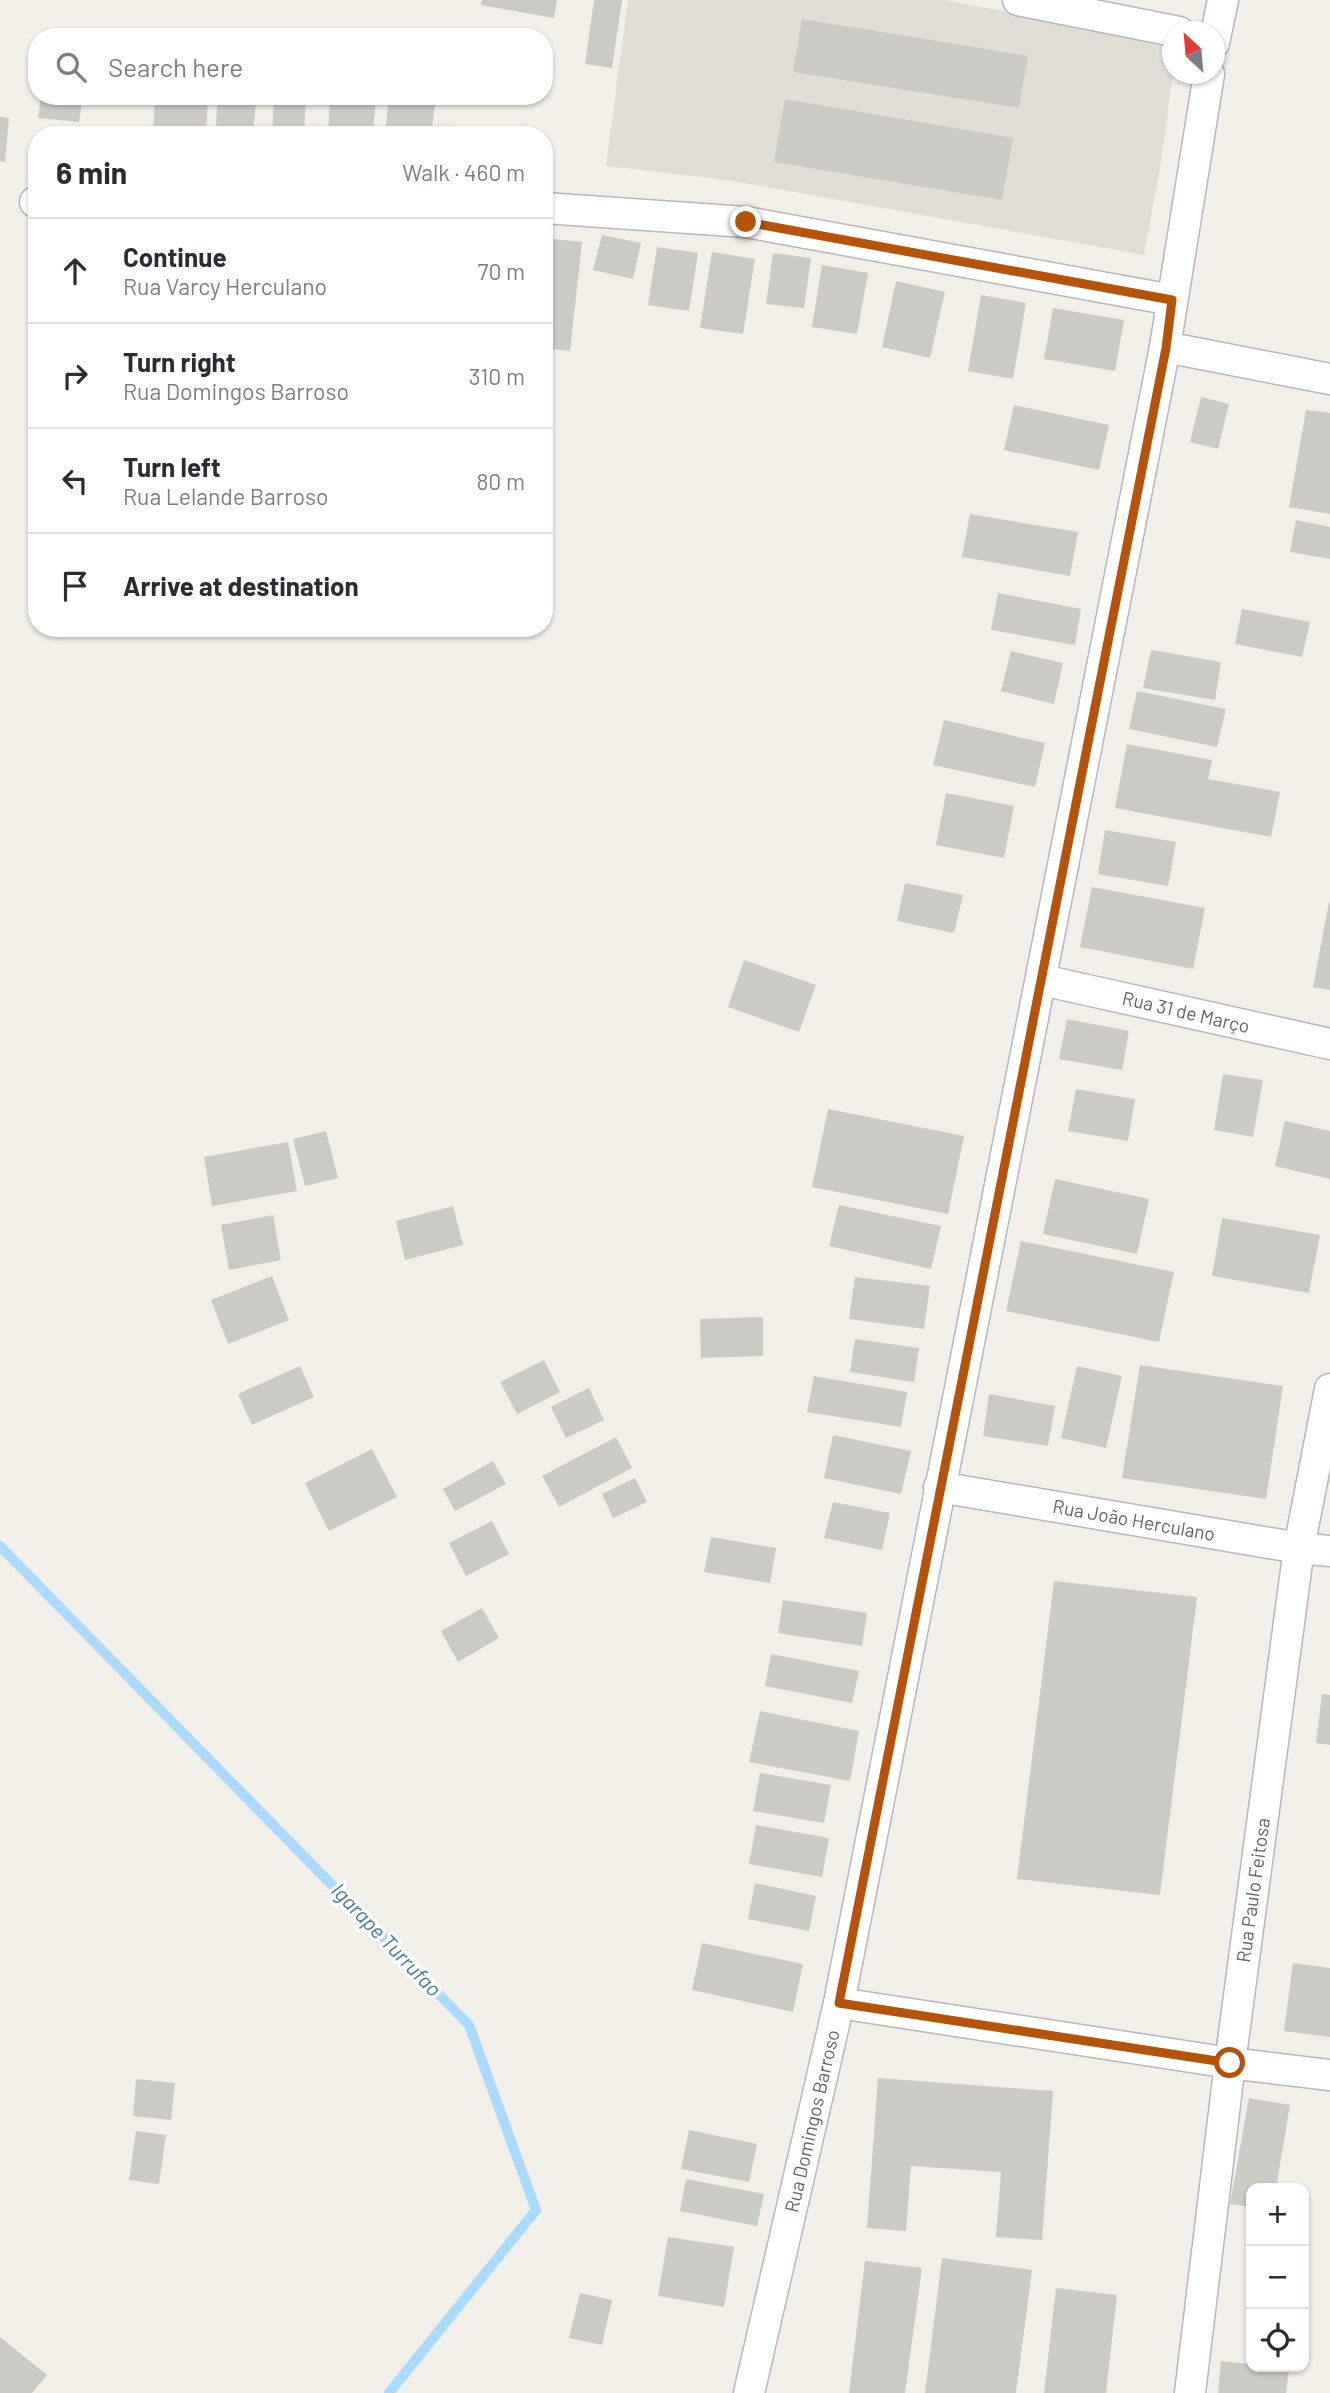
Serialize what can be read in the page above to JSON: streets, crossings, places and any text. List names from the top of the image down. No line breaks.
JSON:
{"streets":{"street":["Rua 31 de Março","Rua João Herculano","Rua Paulo Feitosa","Rua Domingos Barroso"]},"crossings":[["Rua 31 de Março","Rua Domingos Barroso"],["Rua João Herculano","Rua Paulo Feitosa"],["Rua João Herculano","Rua Domingos Barroso"]],"water":["Igarape Turrufao"],"north":"top left","page":{"search":"Search here","heading":["6 min","Walk · 460 m"],"list":[["Continue","Rua Varcy Herculano","70 m"],["Turn right","Rua Domingos Barroso","310 m"],["Turn left","Rua Lelande Barroso","80 m"],"Arrive at destination"],"map_buttons":["+","−"]}}
